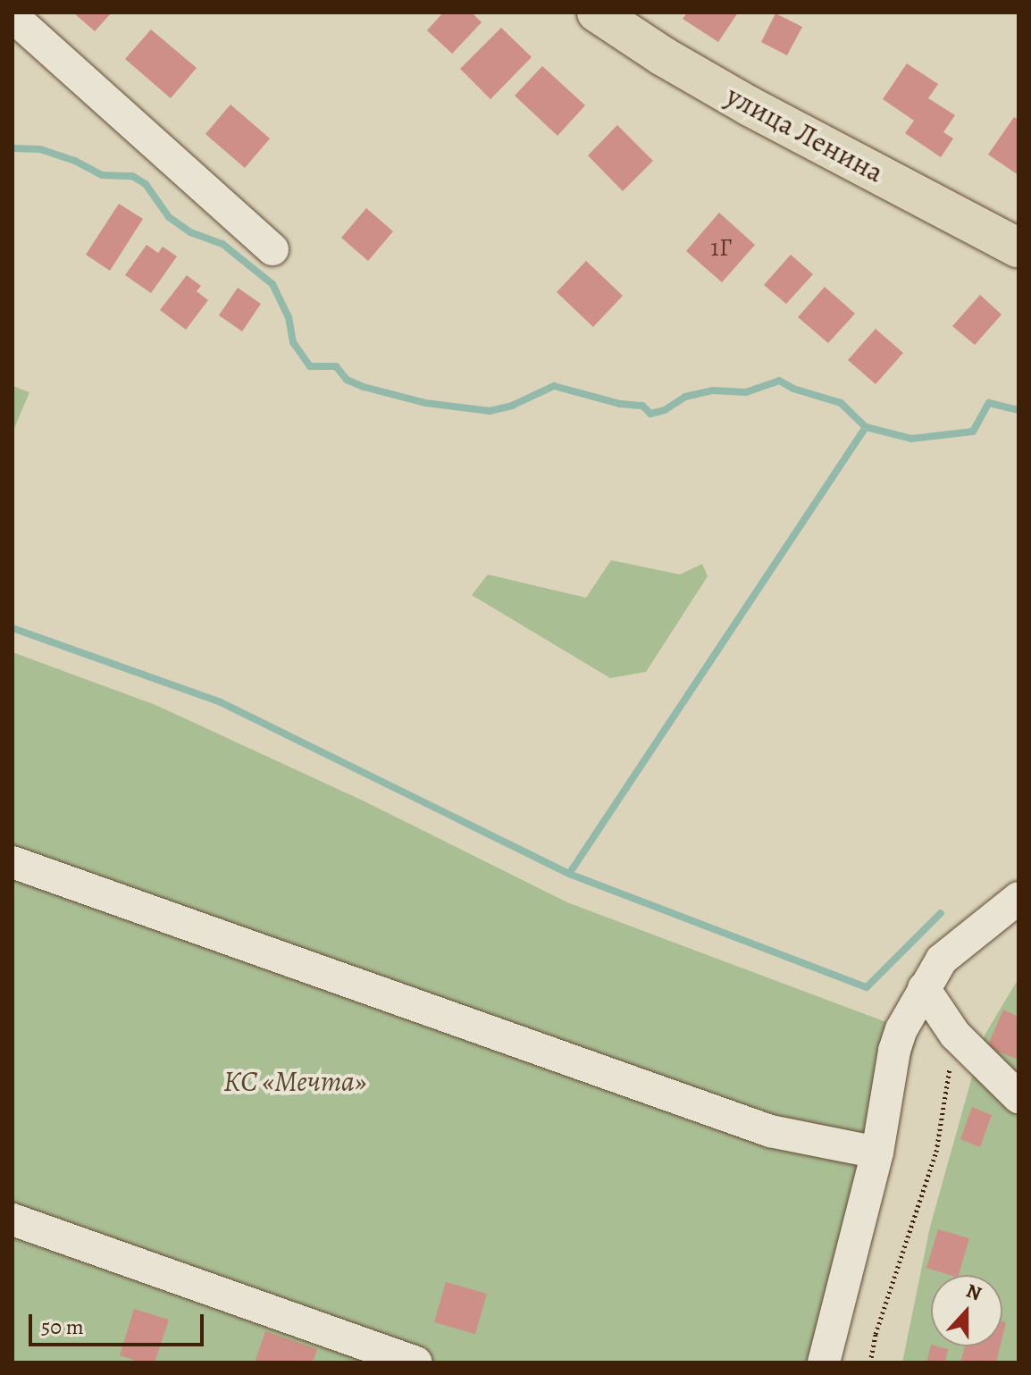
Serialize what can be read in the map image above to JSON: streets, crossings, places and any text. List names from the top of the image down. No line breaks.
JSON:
{"streets":{"main road":["улица Ленина"]},"parks":["КС «Мечта»"],"house_numbers":["1Г"],"scale_bar":"50 m","north":"top"}
